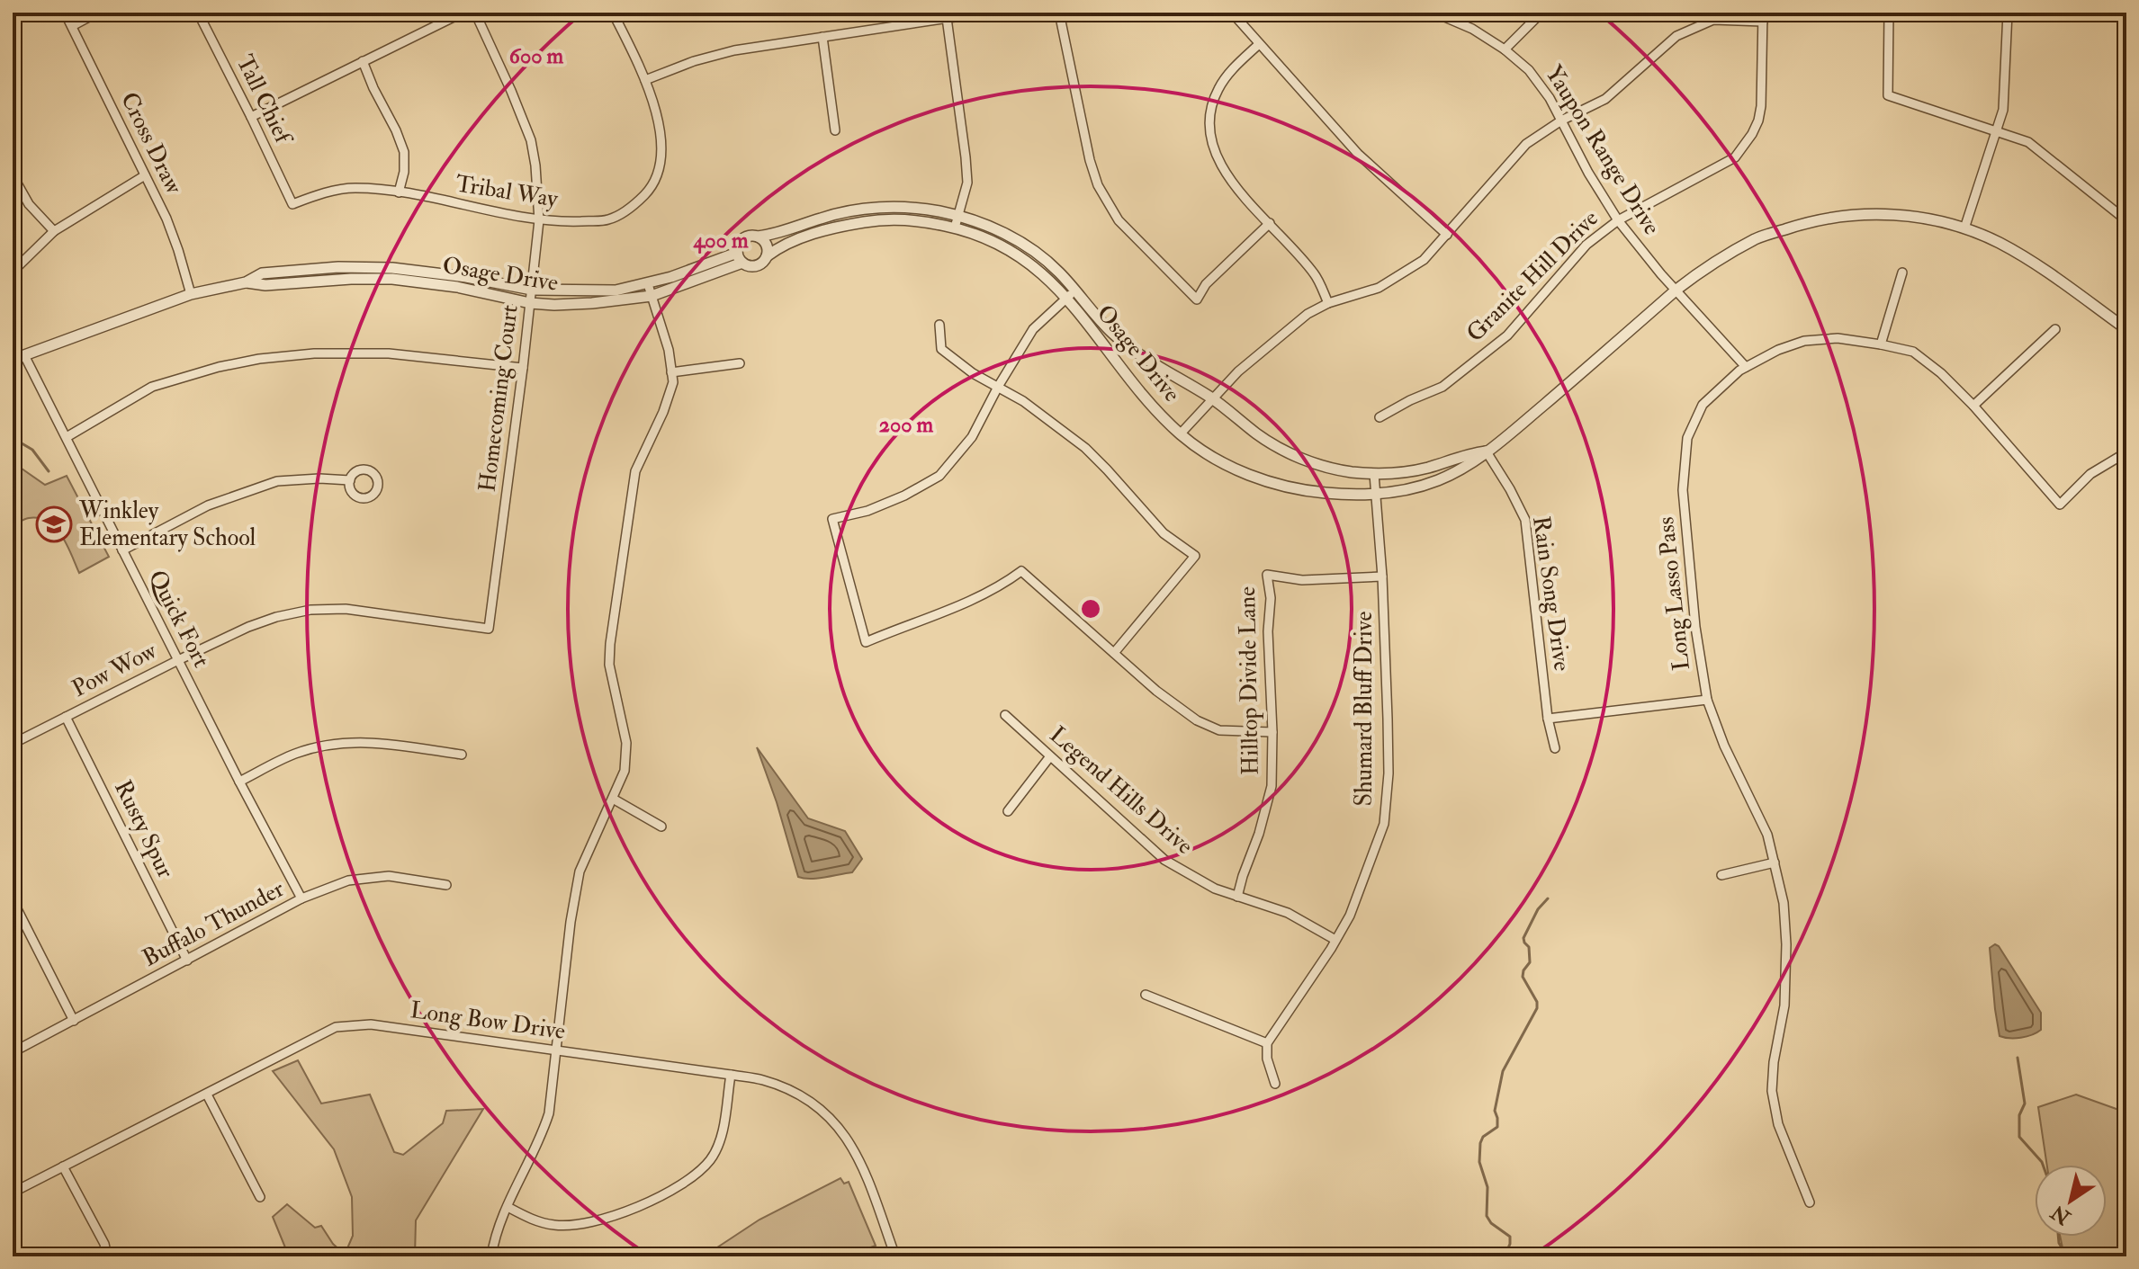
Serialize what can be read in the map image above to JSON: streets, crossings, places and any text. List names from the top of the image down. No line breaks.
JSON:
{"streets":{"street":["Tall Chief","Cross Draw","Yaupon Range Drive","Tribal Way","Osage Drive","Granite Hill Drive","Homecoming Court","Rain Song Drive","Long Lasso Pass","Quick Fort","Pow Wow","Hilltop Divide Lane","Shumard Bluff Drive","Legend Hills Drive","Rusty Spur","Buffalo Thunder","Long Bow Drive"]},"crossings":[["Tall Chief","Tribal Way"],["Cross Draw","Osage Drive"],["Yaupon Range Drive","Osage Drive"],["Yaupon Range Drive","Granite Hill Drive"],["Yaupon Range Drive","Long Lasso Pass"],["Tribal Way","Homecoming Court"],["Osage Drive","Homecoming Court"],["Osage Drive","Rain Song Drive"],["Osage Drive","Quick Fort"],["Osage Drive","Shumard Bluff Drive"],["Homecoming Court","Pow Wow"],["Quick Fort","Pow Wow"],["Quick Fort","Buffalo Thunder"],["Pow Wow","Rusty Spur"],["Hilltop Divide Lane","Shumard Bluff Drive"],["Hilltop Divide Lane","Legend Hills Drive"],["Shumard Bluff Drive","Legend Hills Drive"],["Rusty Spur","Buffalo Thunder"]],"places":{"school or university":["Winkley Elementary School"]},"north":"bottom left","rings":["600 m","400 m","200 m"]}
